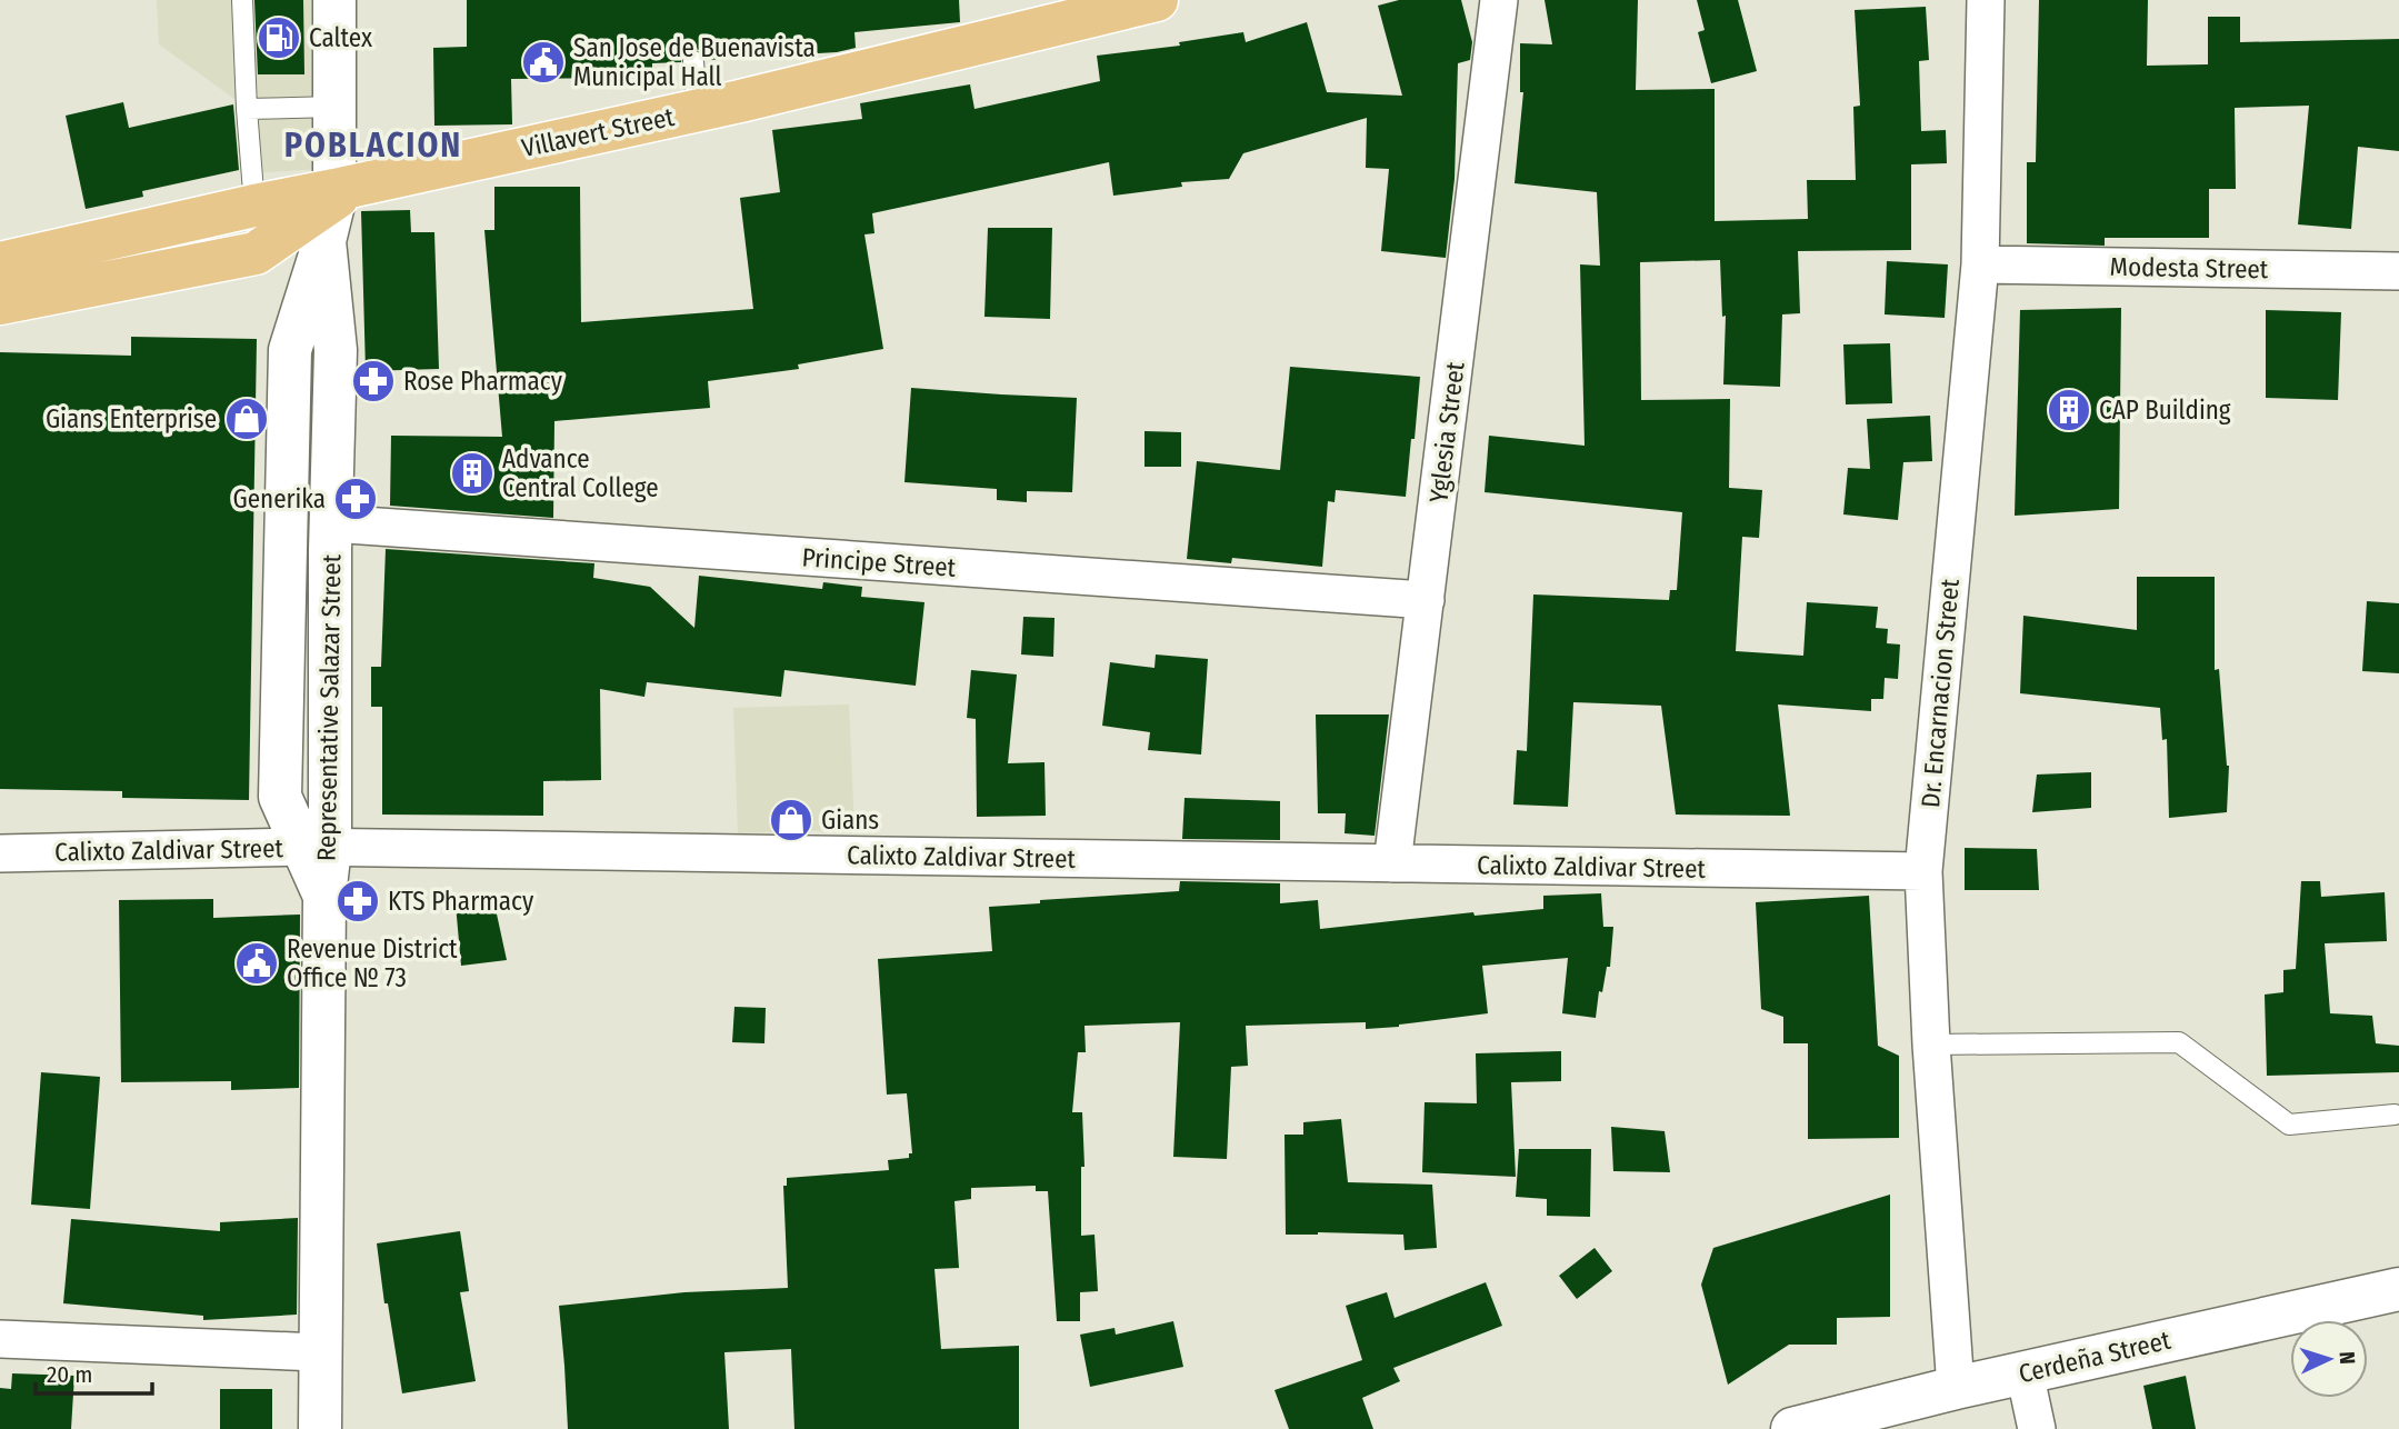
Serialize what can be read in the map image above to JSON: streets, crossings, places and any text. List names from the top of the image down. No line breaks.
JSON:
{"streets":{"main road":["Villavert Street"],"street":["Modesta Street","Yglesia Street","Principe Street","Dr. Encarnacion Street","Representative Salazar Street","Calixto Zaldivar Street","Cerdeña Street"]},"crossings":[["Villavert Street","Representative Salazar Street"],["Modesta Street","Dr. Encarnacion Street"],["Yglesia Street","Principe Street"],["Yglesia Street","Calixto Zaldivar Street"],["Principe Street","Representative Salazar Street"],["Dr. Encarnacion Street","Calixto Zaldivar Street"],["Dr. Encarnacion Street","Cerdeña Street"],["Representative Salazar Street","Calixto Zaldivar Street"]],"districts":["POBLACION"],"places":{"fuel station":["Caltex"],"public building":["San Jose de Buenavista Municipal Hall","Revenue District Office № 73"],"pharmacy":["Rose Pharmacy","Generika","KTS Pharmacy"],"building":["CAP Building","Advance Central College"],"shop":["Gians Enterprise","Gians"]},"scale_bar":"20 m","north":"right"}
